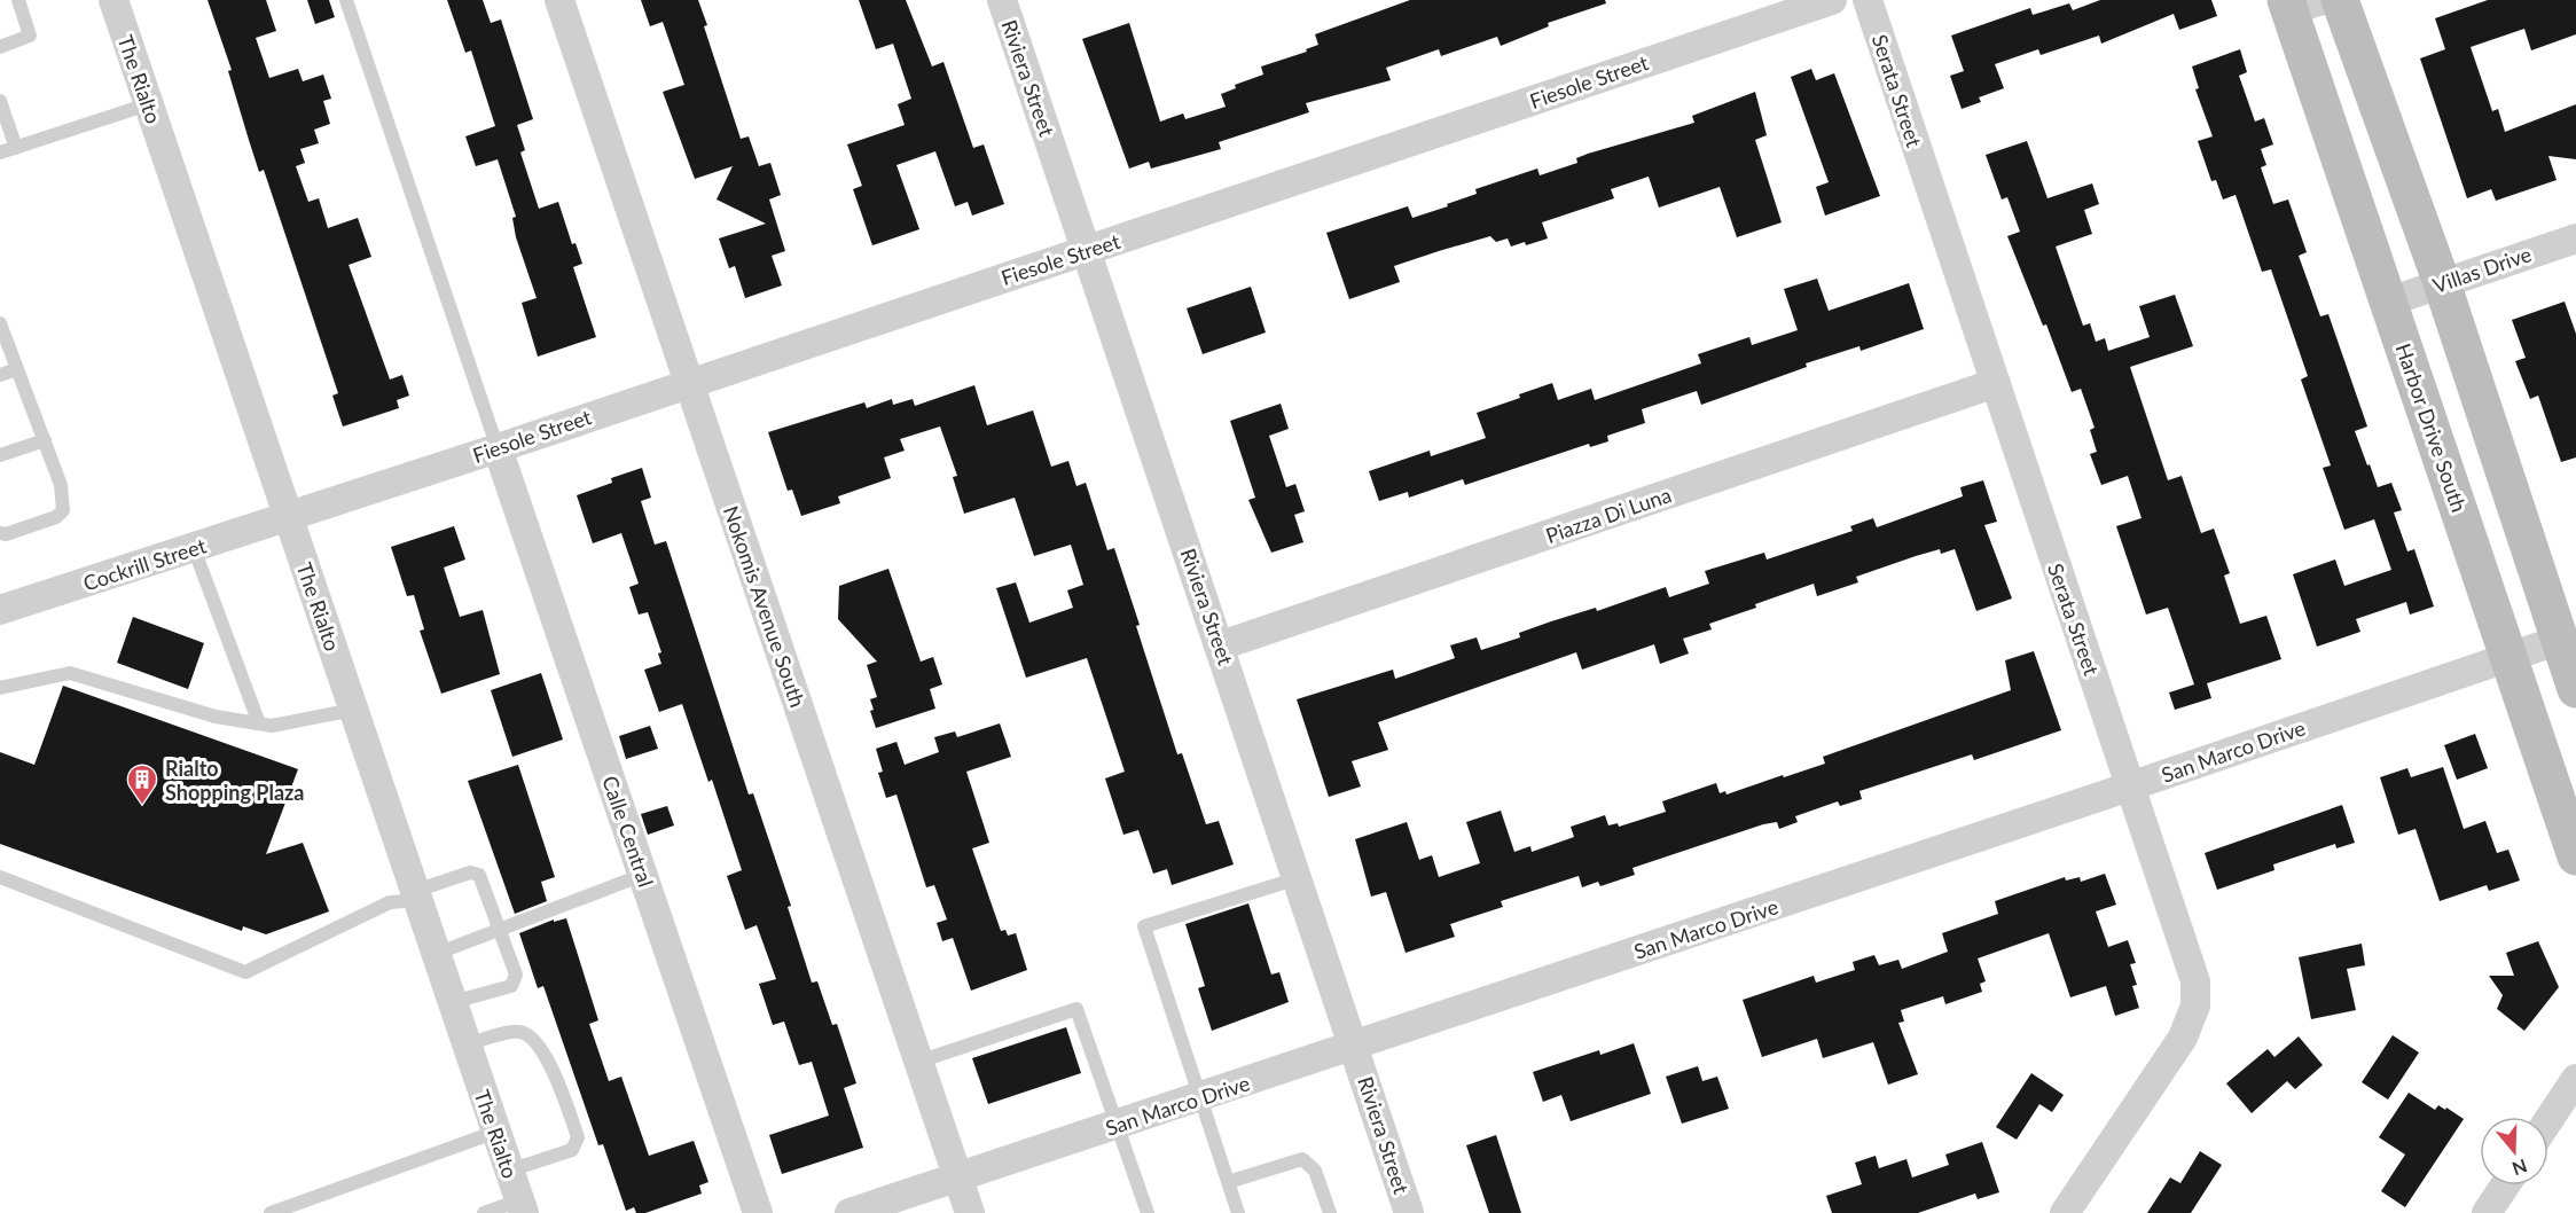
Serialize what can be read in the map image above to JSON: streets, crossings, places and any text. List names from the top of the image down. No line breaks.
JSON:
{"streets":{"street":["Riviera Street","The Rialto","Fiesole Street","Serata Street","Villas Drive","Harbor Drive South","Piazza Di Luna","Cockrill Street","Nokomis Avenue South","San Marco Drive","Calle Central"]},"crossings":[["Riviera Street","Fiesole Street"],["Riviera Street","Piazza Di Luna"],["Riviera Street","San Marco Drive"],["The Rialto","Fiesole Street"],["The Rialto","Cockrill Street"],["Fiesole Street","Cockrill Street"],["Fiesole Street","Nokomis Avenue South"],["Fiesole Street","Calle Central"],["Serata Street","Piazza Di Luna"],["Serata Street","San Marco Drive"],["Villas Drive","Harbor Drive South"],["Harbor Drive South","San Marco Drive"],["Nokomis Avenue South","San Marco Drive"]],"places":{"building":["Rialto Shopping Plaza"]},"north":"bottom"}
